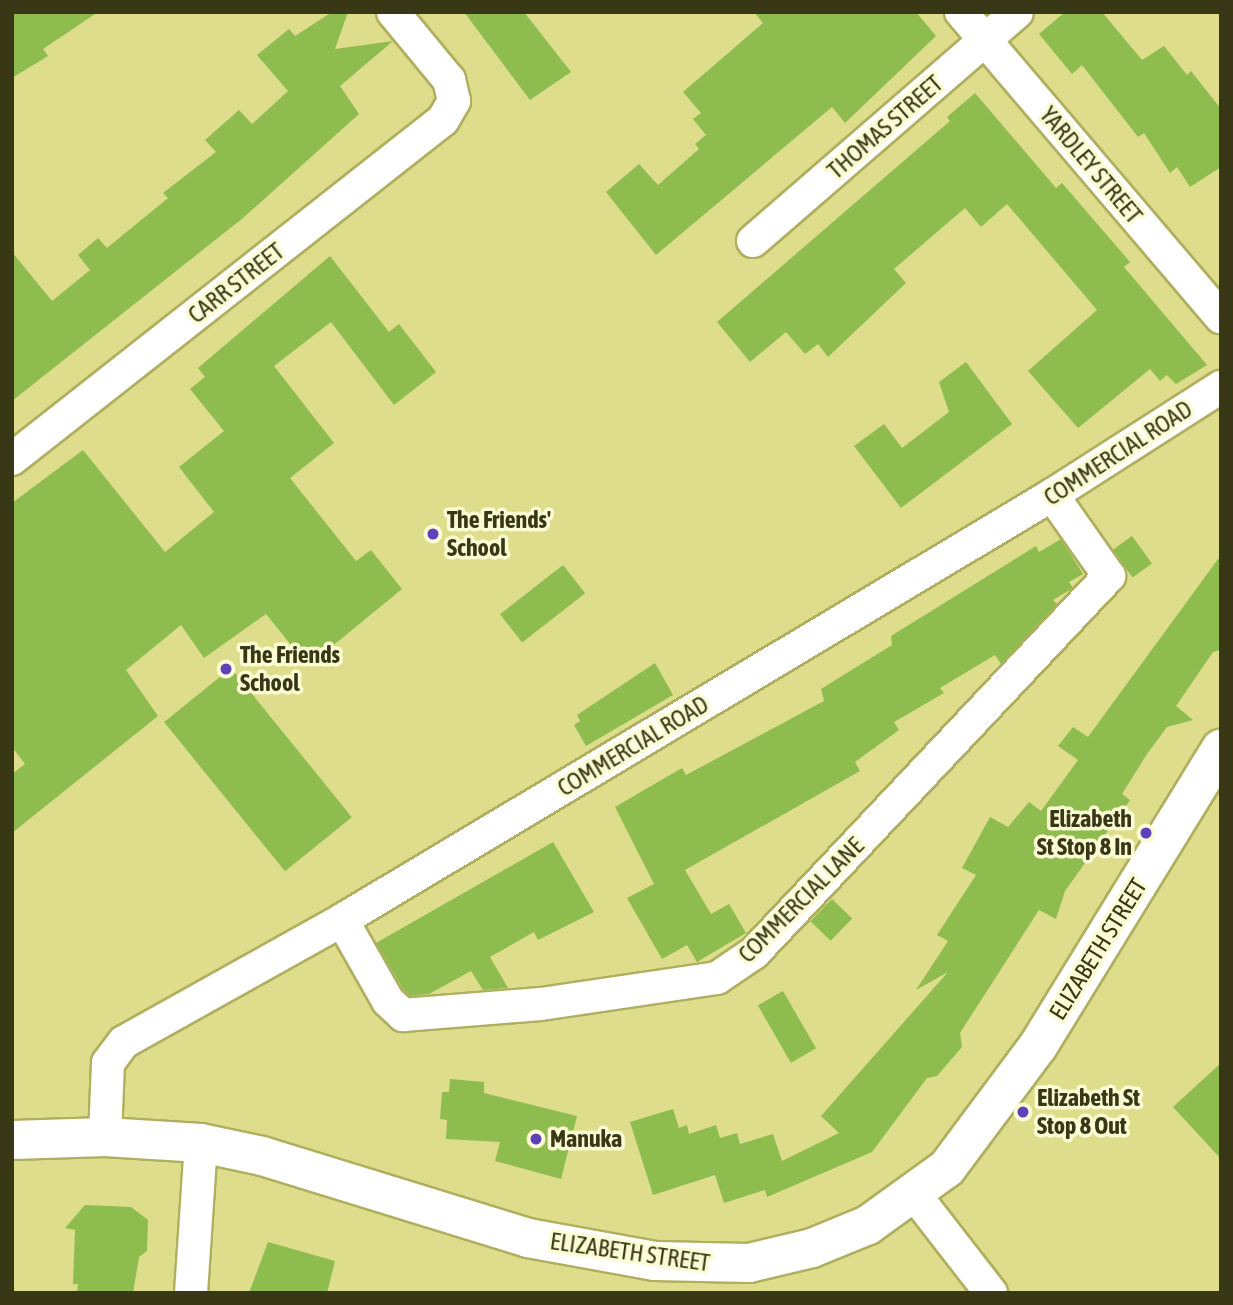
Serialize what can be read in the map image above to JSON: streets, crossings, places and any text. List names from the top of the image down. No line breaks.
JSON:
{"streets":{"main road":["ELIZABETH STREET"],"street":["THOMAS STREET","YARDLEY STREET","CARR STREET","COMMERCIAL ROAD","COMMERCIAL LANE"]},"crossings":[["THOMAS STREET","YARDLEY STREET"],["COMMERCIAL ROAD","COMMERCIAL LANE"],["COMMERCIAL ROAD","ELIZABETH STREET"]],"places":["The Friends' School","The Friends School","Elizabeth St Stop 8 In","Elizabeth St Stop 8 Out","Manuka"]}
